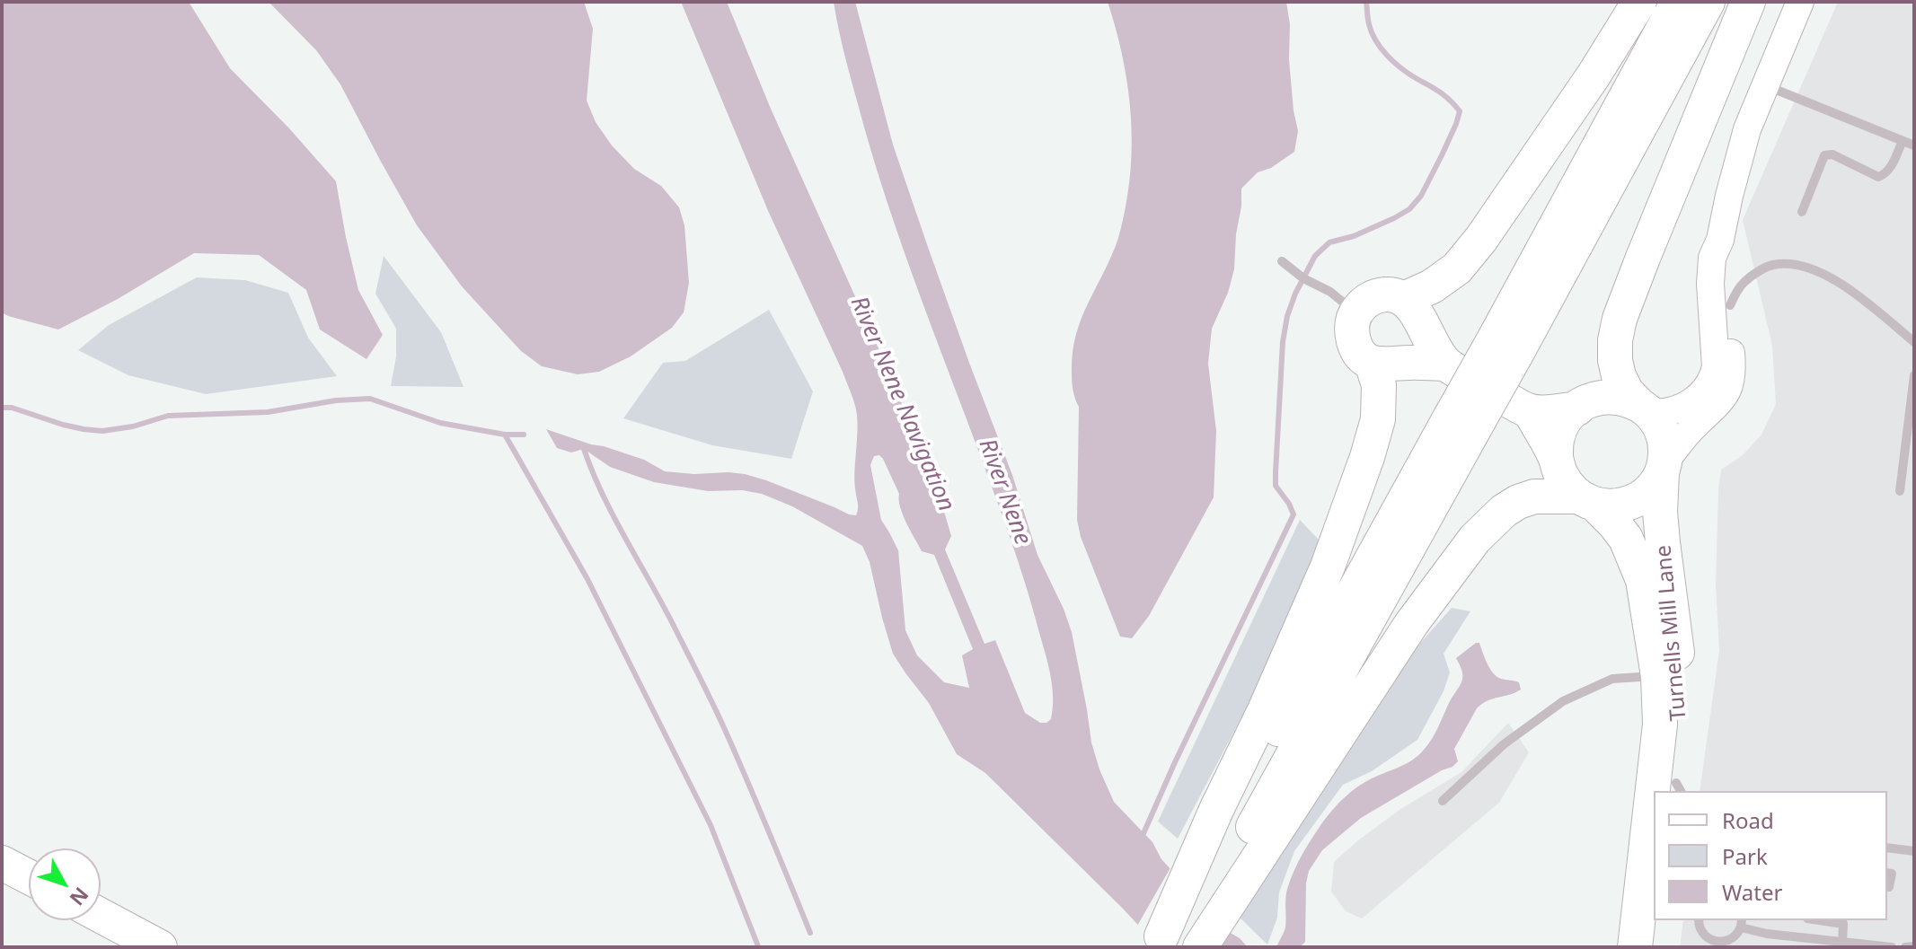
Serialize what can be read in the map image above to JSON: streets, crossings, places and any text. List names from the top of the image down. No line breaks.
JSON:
{"streets":{"highway":["Turnells Mill Lane"]},"water":["River Nene Navigation","River Nene"],"legend":["Road","Park","Water"],"north":"bottom right"}
